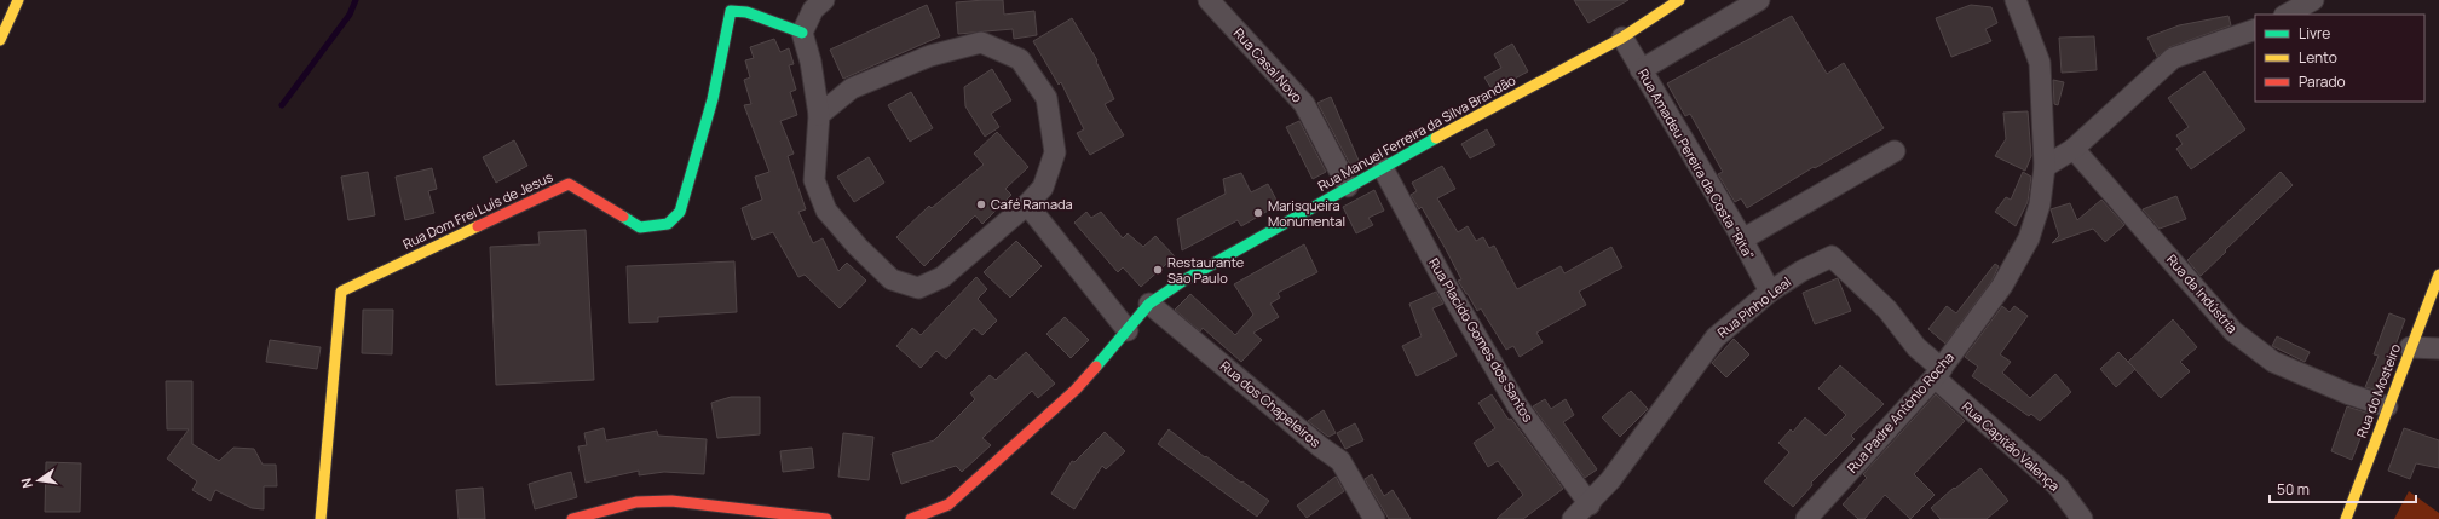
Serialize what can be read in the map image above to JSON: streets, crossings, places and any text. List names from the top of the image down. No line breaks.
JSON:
{"streets":{"main road":["Rua Manuel Ferreira da Silva Brandão","Rua Dom Frei Luís de Jesus","Rua do Mosteiro"],"street":["Rua Casal Novo","Rua Amadeu Pereira da Costa \"Rita\"","Rua da Indústria","Rua Pinho Leal","Rua Placido Gomes dos Santos","Rua dos Chapeleiros","Rua Padre António Rocha","Rua Capitão Valença"]},"crossings":[["Rua Casal Novo","Rua Manuel Ferreira da Silva Brandão"],["Rua Manuel Ferreira da Silva Brandão","Rua Amadeu Pereira da Costa \"Rita\""],["Rua Manuel Ferreira da Silva Brandão","Rua Placido Gomes dos Santos"],["Rua Manuel Ferreira da Silva Brandão","Rua dos Chapeleiros"],["Rua Amadeu Pereira da Costa \"Rita\"","Rua Pinho Leal"],["Rua da Indústria","Rua do Mosteiro"],["Rua Pinho Leal","Rua Placido Gomes dos Santos"],["Rua Pinho Leal","Rua Padre António Rocha"],["Rua Pinho Leal","Rua Capitão Valença"],["Rua Padre António Rocha","Rua Capitão Valença"]],"places":["Café Ramada","Marisqueira Monumental","Restaurante São Paulo"],"legend":["Livre","Lento","Parado"],"scale_bar":"50 m","north":"left"}
